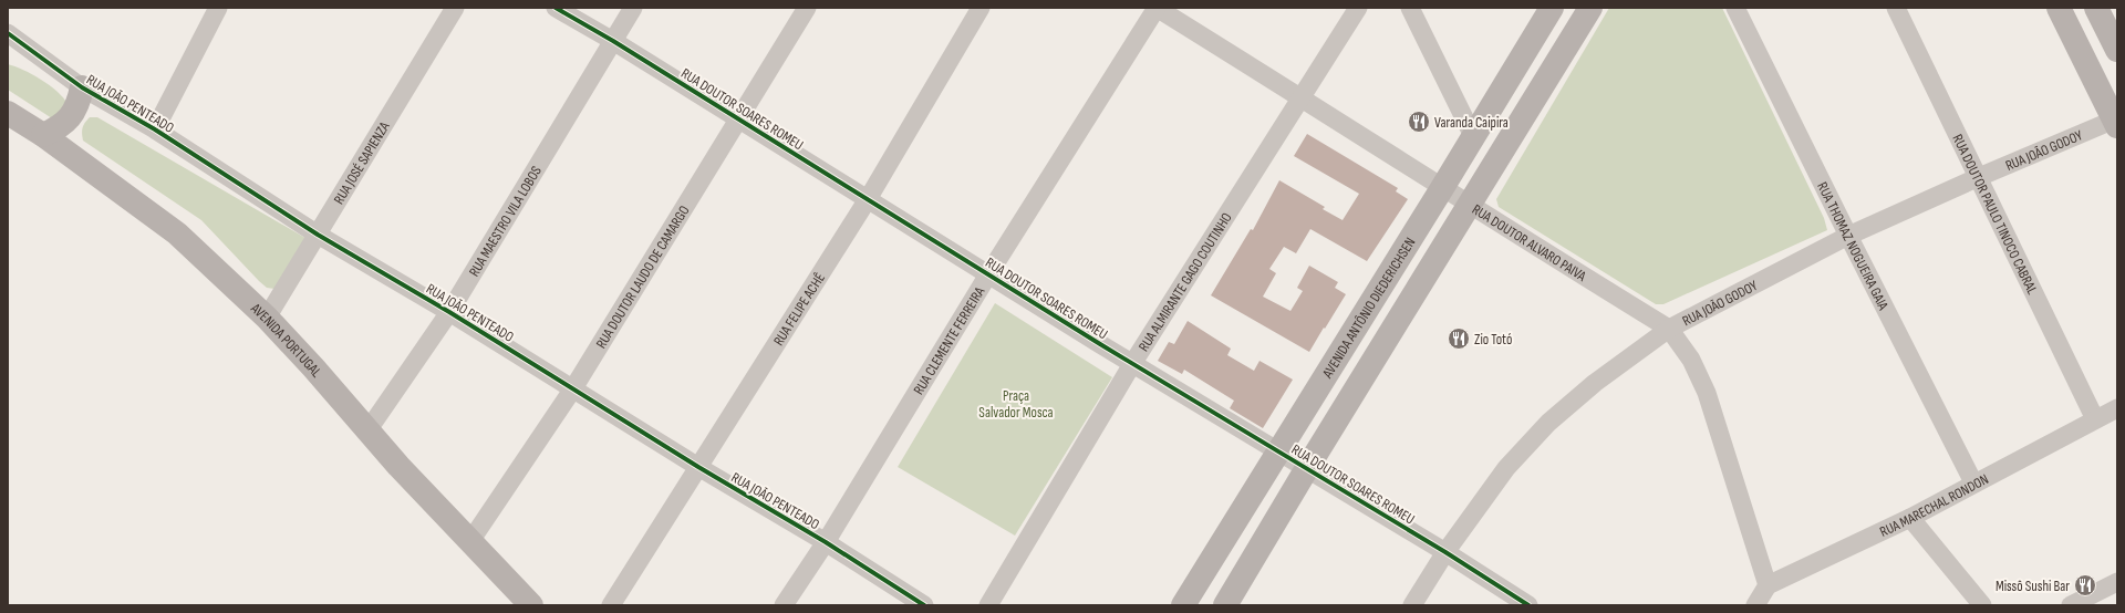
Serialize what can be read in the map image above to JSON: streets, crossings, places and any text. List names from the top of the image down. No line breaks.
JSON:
{"streets":{"main road":["AVENIDA ANTÔNIO DIEDERICHSEN","AVENIDA PORTUGAL"],"street":["RUA JOÃO PENTEADO","RUA DOUTOR SOARES ROMEU","RUA JOÃO GODOY","RUA JOSÉ SAPIENZA","RUA DOUTOR PAULO TINOCO CABRAL","RUA MAESTRO VILA LOBOS","RUA DOUTOR ALVARO PAIVA","RUA THOMAZ NOGUEIRA GAIA","RUA DOUTOR LAUDO DE CAMARGO","RUA ALMIRANTE GAGO COUTINHO","RUA FELIPE ACHÊ","RUA CLEMENTE FERREIRA","RUA MARECHAL RONDON"]},"crossings":[["RUA JOÃO PENTEADO","RUA JOSÉ SAPIENZA"],["RUA JOÃO PENTEADO","RUA MAESTRO VILA LOBOS"],["RUA JOÃO PENTEADO","RUA DOUTOR LAUDO DE CAMARGO"],["RUA JOÃO PENTEADO","RUA FELIPE ACHÊ"],["RUA JOÃO PENTEADO","RUA CLEMENTE FERREIRA"],["RUA DOUTOR SOARES ROMEU","RUA JOÃO GODOY"],["RUA DOUTOR SOARES ROMEU","RUA MAESTRO VILA LOBOS"],["RUA DOUTOR SOARES ROMEU","RUA DOUTOR LAUDO DE CAMARGO"],["RUA DOUTOR SOARES ROMEU","RUA ALMIRANTE GAGO COUTINHO"],["RUA DOUTOR SOARES ROMEU","AVENIDA ANTÔNIO DIEDERICHSEN"],["RUA DOUTOR SOARES ROMEU","RUA FELIPE ACHÊ"],["RUA DOUTOR SOARES ROMEU","RUA CLEMENTE FERREIRA"],["RUA JOÃO GODOY","RUA DOUTOR PAULO TINOCO CABRAL"],["RUA JOÃO GODOY","RUA DOUTOR ALVARO PAIVA"],["RUA JOÃO GODOY","RUA THOMAZ NOGUEIRA GAIA"],["RUA JOSÉ SAPIENZA","AVENIDA PORTUGAL"],["RUA DOUTOR PAULO TINOCO CABRAL","RUA MARECHAL RONDON"],["RUA MAESTRO VILA LOBOS","AVENIDA PORTUGAL"],["RUA DOUTOR ALVARO PAIVA","RUA ALMIRANTE GAGO COUTINHO"],["RUA DOUTOR ALVARO PAIVA","AVENIDA ANTÔNIO DIEDERICHSEN"],["RUA DOUTOR ALVARO PAIVA","RUA CLEMENTE FERREIRA"],["RUA DOUTOR ALVARO PAIVA","RUA MARECHAL RONDON"],["RUA THOMAZ NOGUEIRA GAIA","RUA MARECHAL RONDON"],["RUA DOUTOR LAUDO DE CAMARGO","AVENIDA PORTUGAL"]],"parks":["Praça Salvador Mosca"],"places":{"restaurant":["Varanda Caipira","Zio Totó","Missô Sushi Bar"]}}
